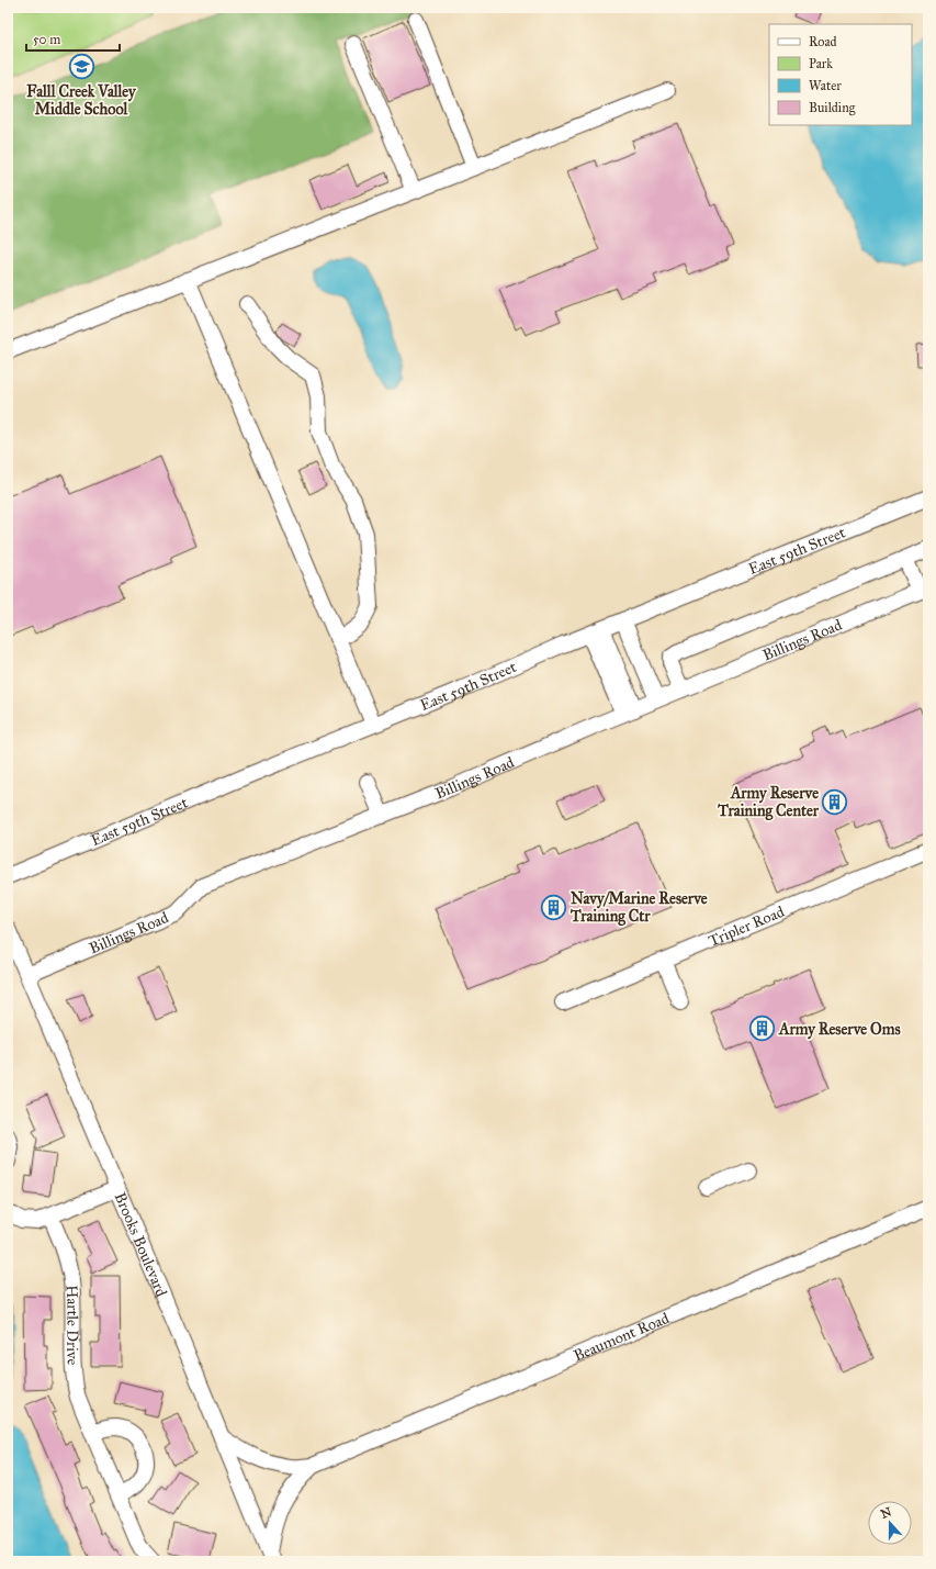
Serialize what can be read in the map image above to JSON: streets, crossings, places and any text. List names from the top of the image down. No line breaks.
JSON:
{"streets":{"street":["East 59th Street","Billings Road","Tripler Road","Brooks Boulevard","Hartle Drive","Beaumont Road"]},"crossings":[["Billings Road","Brooks Boulevard"],["Brooks Boulevard","Beaumont Road"]],"places":{"school or university":["Falll Creek Valley Middle School"],"building":["Army Reserve Training Center","Navy/Marine Reserve Training Ctr","Army Reserve Oms"]},"legend":["Road","Park","Water","Building"],"scale_bar":"50 m","north":"top"}
